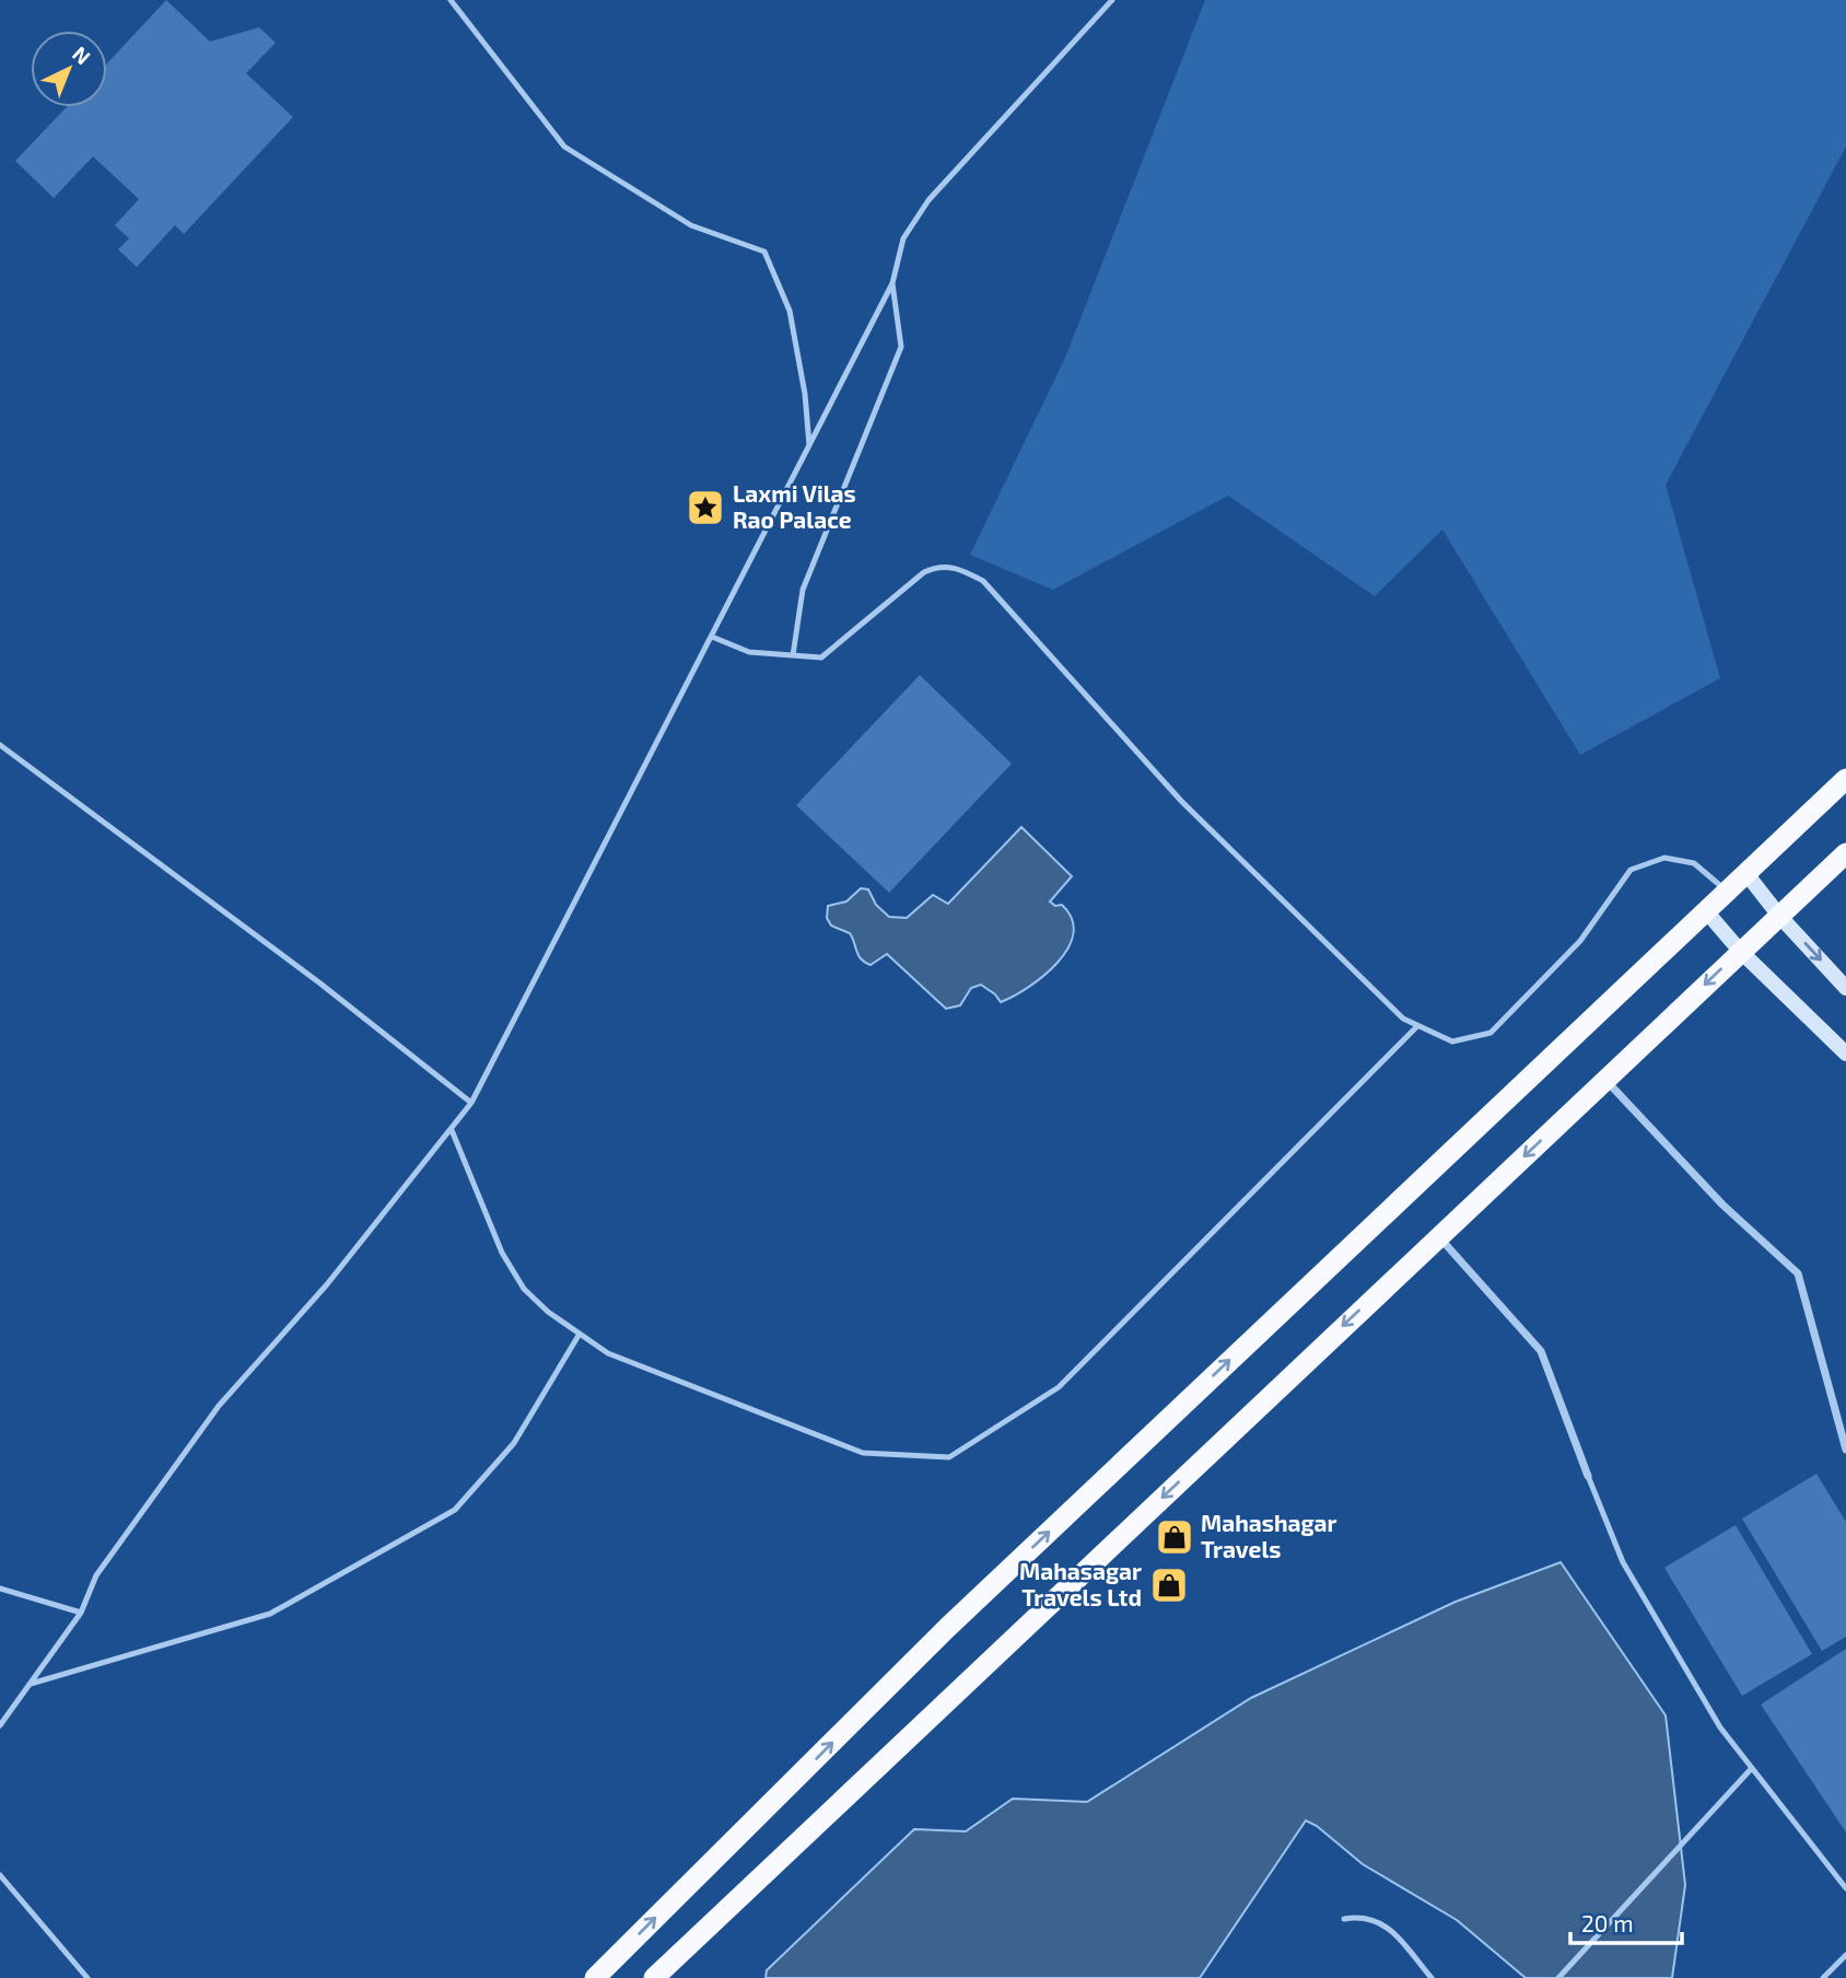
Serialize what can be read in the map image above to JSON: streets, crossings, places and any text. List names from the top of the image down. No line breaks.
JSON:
{"places":{"place":["Laxmi Vilas Rao Palace"],"shop":["Mahashagar Travels","Mahasagar Travels Ltd"]},"scale_bar":"20 m","north":"top right"}
